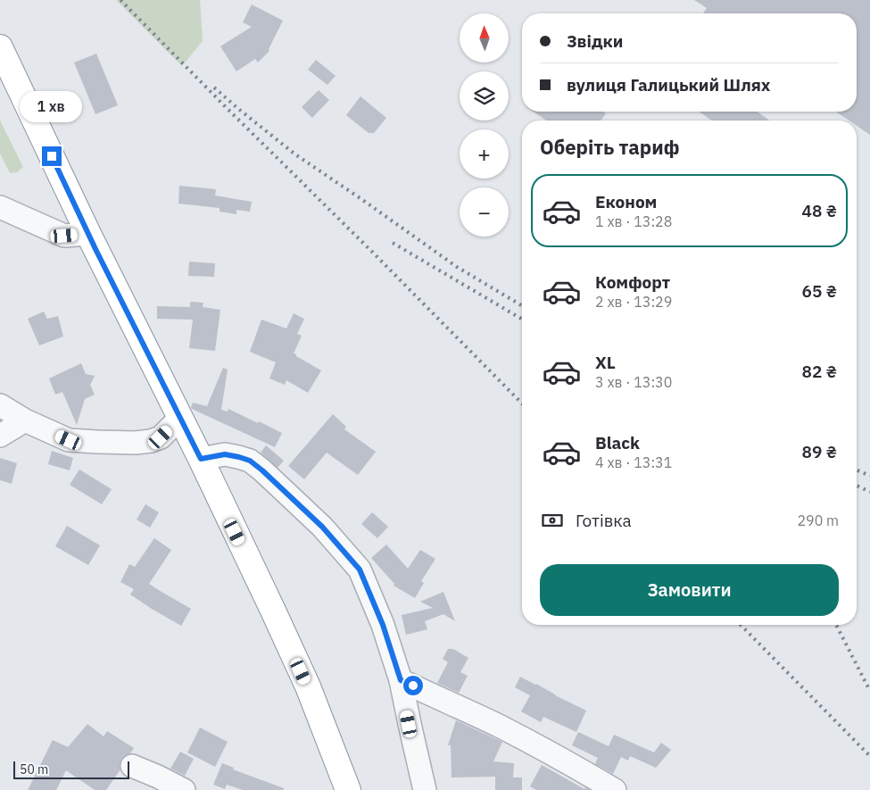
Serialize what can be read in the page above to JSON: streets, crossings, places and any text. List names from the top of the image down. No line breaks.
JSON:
{"scale_bar":"50 m","north":"top","page":{"map_buttons":["+","−"],"banner":["Звідки","вулиця Галицький Шлях"],"bubble":"1 хв","heading":"Оберіть тариф","list":[{"name":"Економ","note":"1 хв · 13:28","value":"48 ₴"},{"name":"Комфорт","note":"2 хв · 13:29","value":"65 ₴"},{"name":"XL","note":"3 хв · 13:30","value":"82 ₴"},{"name":"Black","note":"4 хв · 13:31","value":"89 ₴"}],"pay":["Готівка","290 m"],"buttons":"Замовити","scale":"50 m"}}
